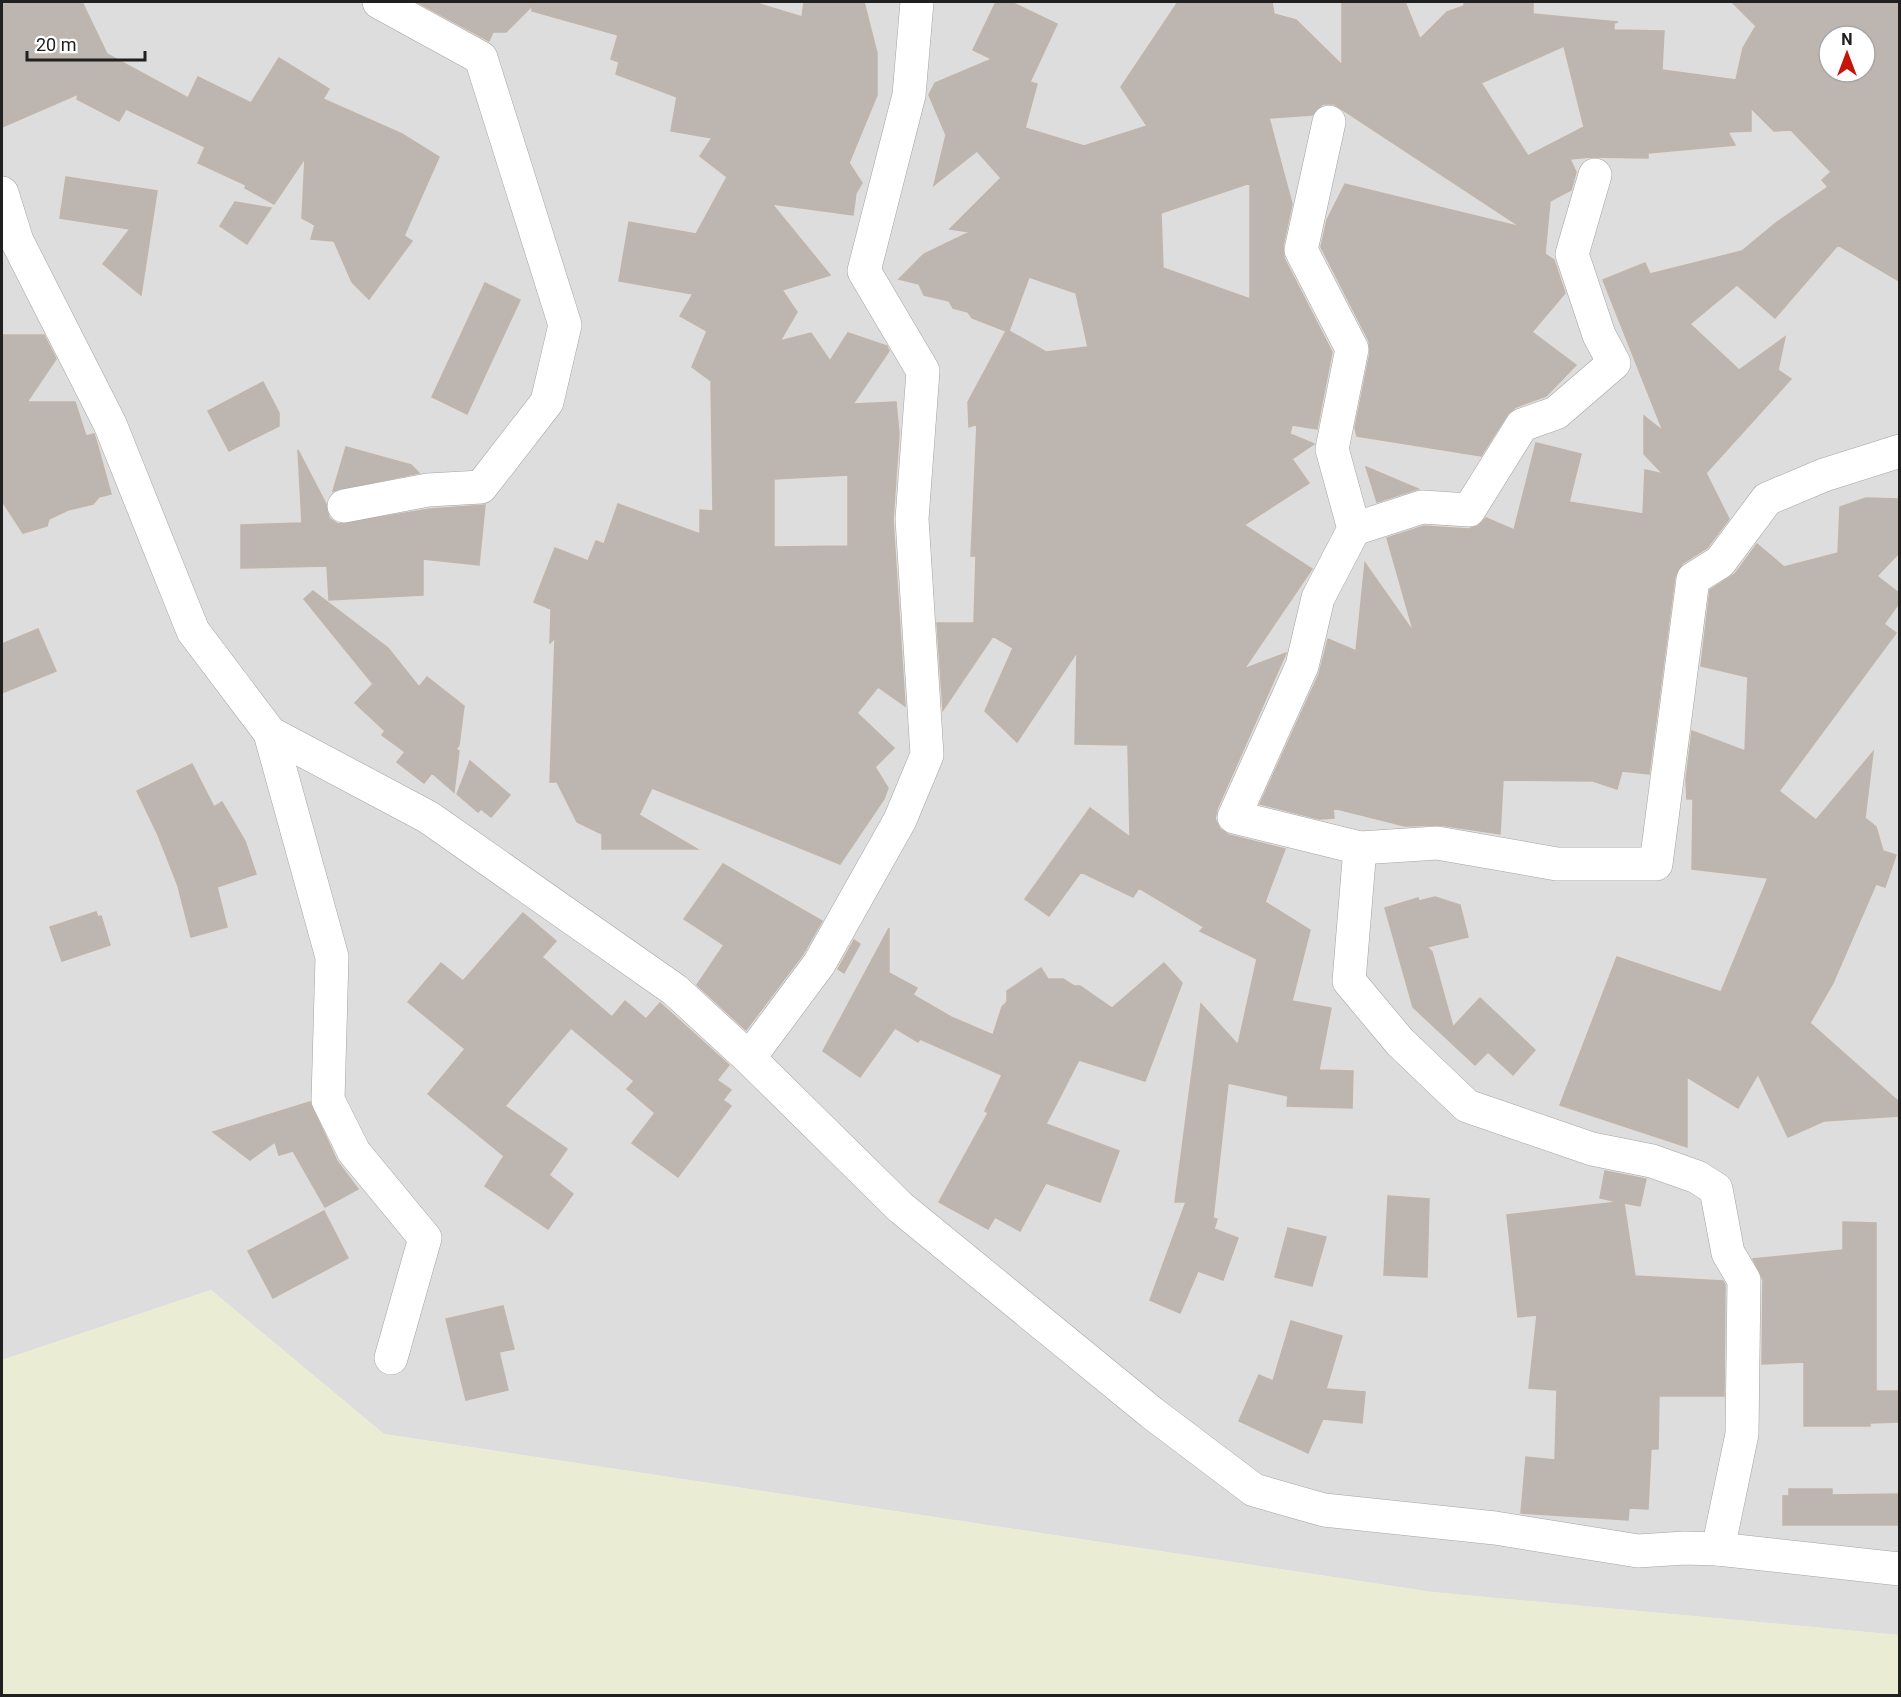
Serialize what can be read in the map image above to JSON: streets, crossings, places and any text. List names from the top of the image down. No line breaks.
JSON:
{"scale_bar":"20 m","north":"top"}
